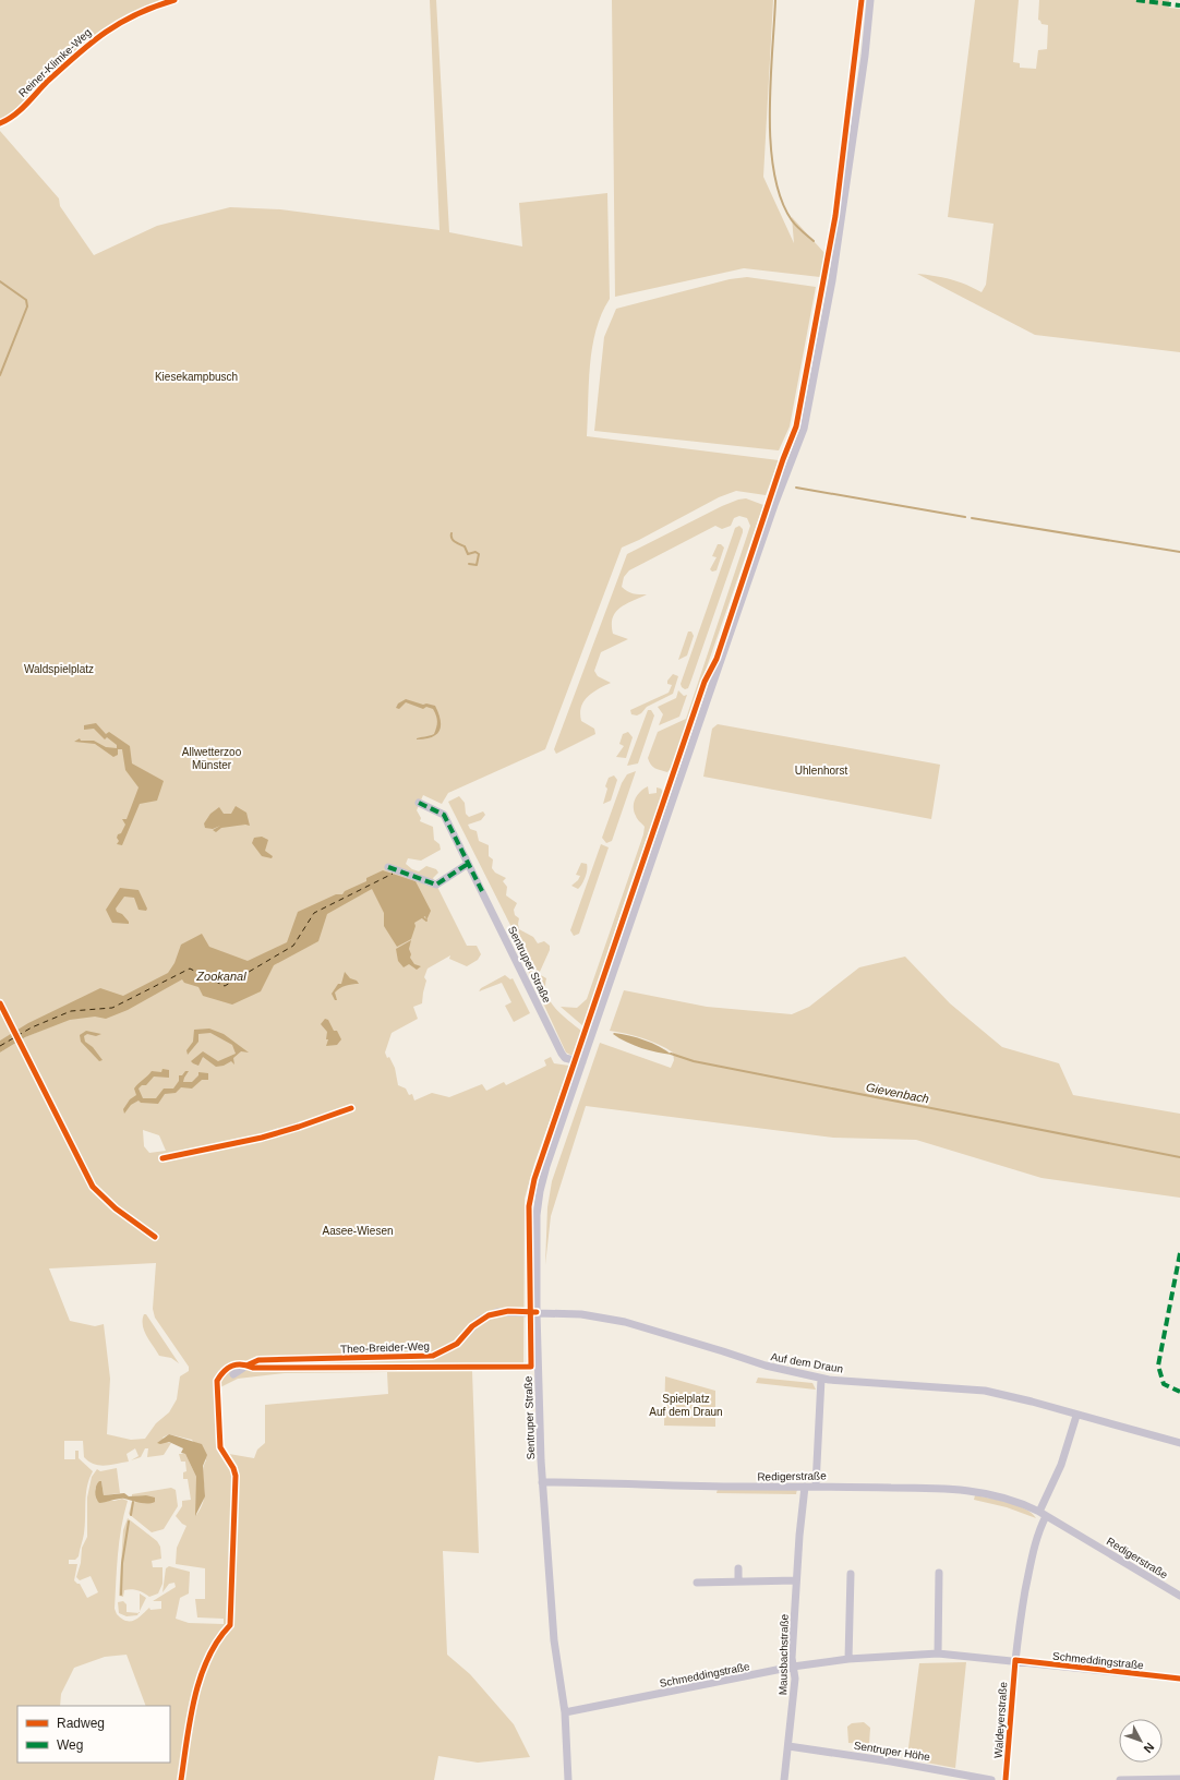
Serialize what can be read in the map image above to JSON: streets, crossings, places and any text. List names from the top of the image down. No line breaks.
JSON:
{"streets":{"street":["Reiner-Klimke-Weg","Sentruper Straße","Theo-Breider-Weg","Auf dem Draun","Redigerstraße","Mausbachstraße","Schmeddingstraße","Waldeyerstraße","Sentruper Höhe"]},"crossings":[["Sentruper Straße","Theo-Breider-Weg"],["Sentruper Straße","Auf dem Draun"],["Sentruper Straße","Redigerstraße"],["Sentruper Straße","Schmeddingstraße"],["Theo-Breider-Weg","Auf dem Draun"],["Redigerstraße","Mausbachstraße"],["Redigerstraße","Waldeyerstraße"],["Mausbachstraße","Schmeddingstraße"],["Mausbachstraße","Sentruper Höhe"],["Schmeddingstraße","Waldeyerstraße"]],"water":["Zookanal","Gievenbach"],"parks":["Kiesekampbusch","Waldspielplatz","Allwetterzoo Münster","Uhlenhorst","Aasee-Wiesen","Spielplatz Auf dem Draun"],"legend":["Radweg","Weg"],"north":"bottom right"}
